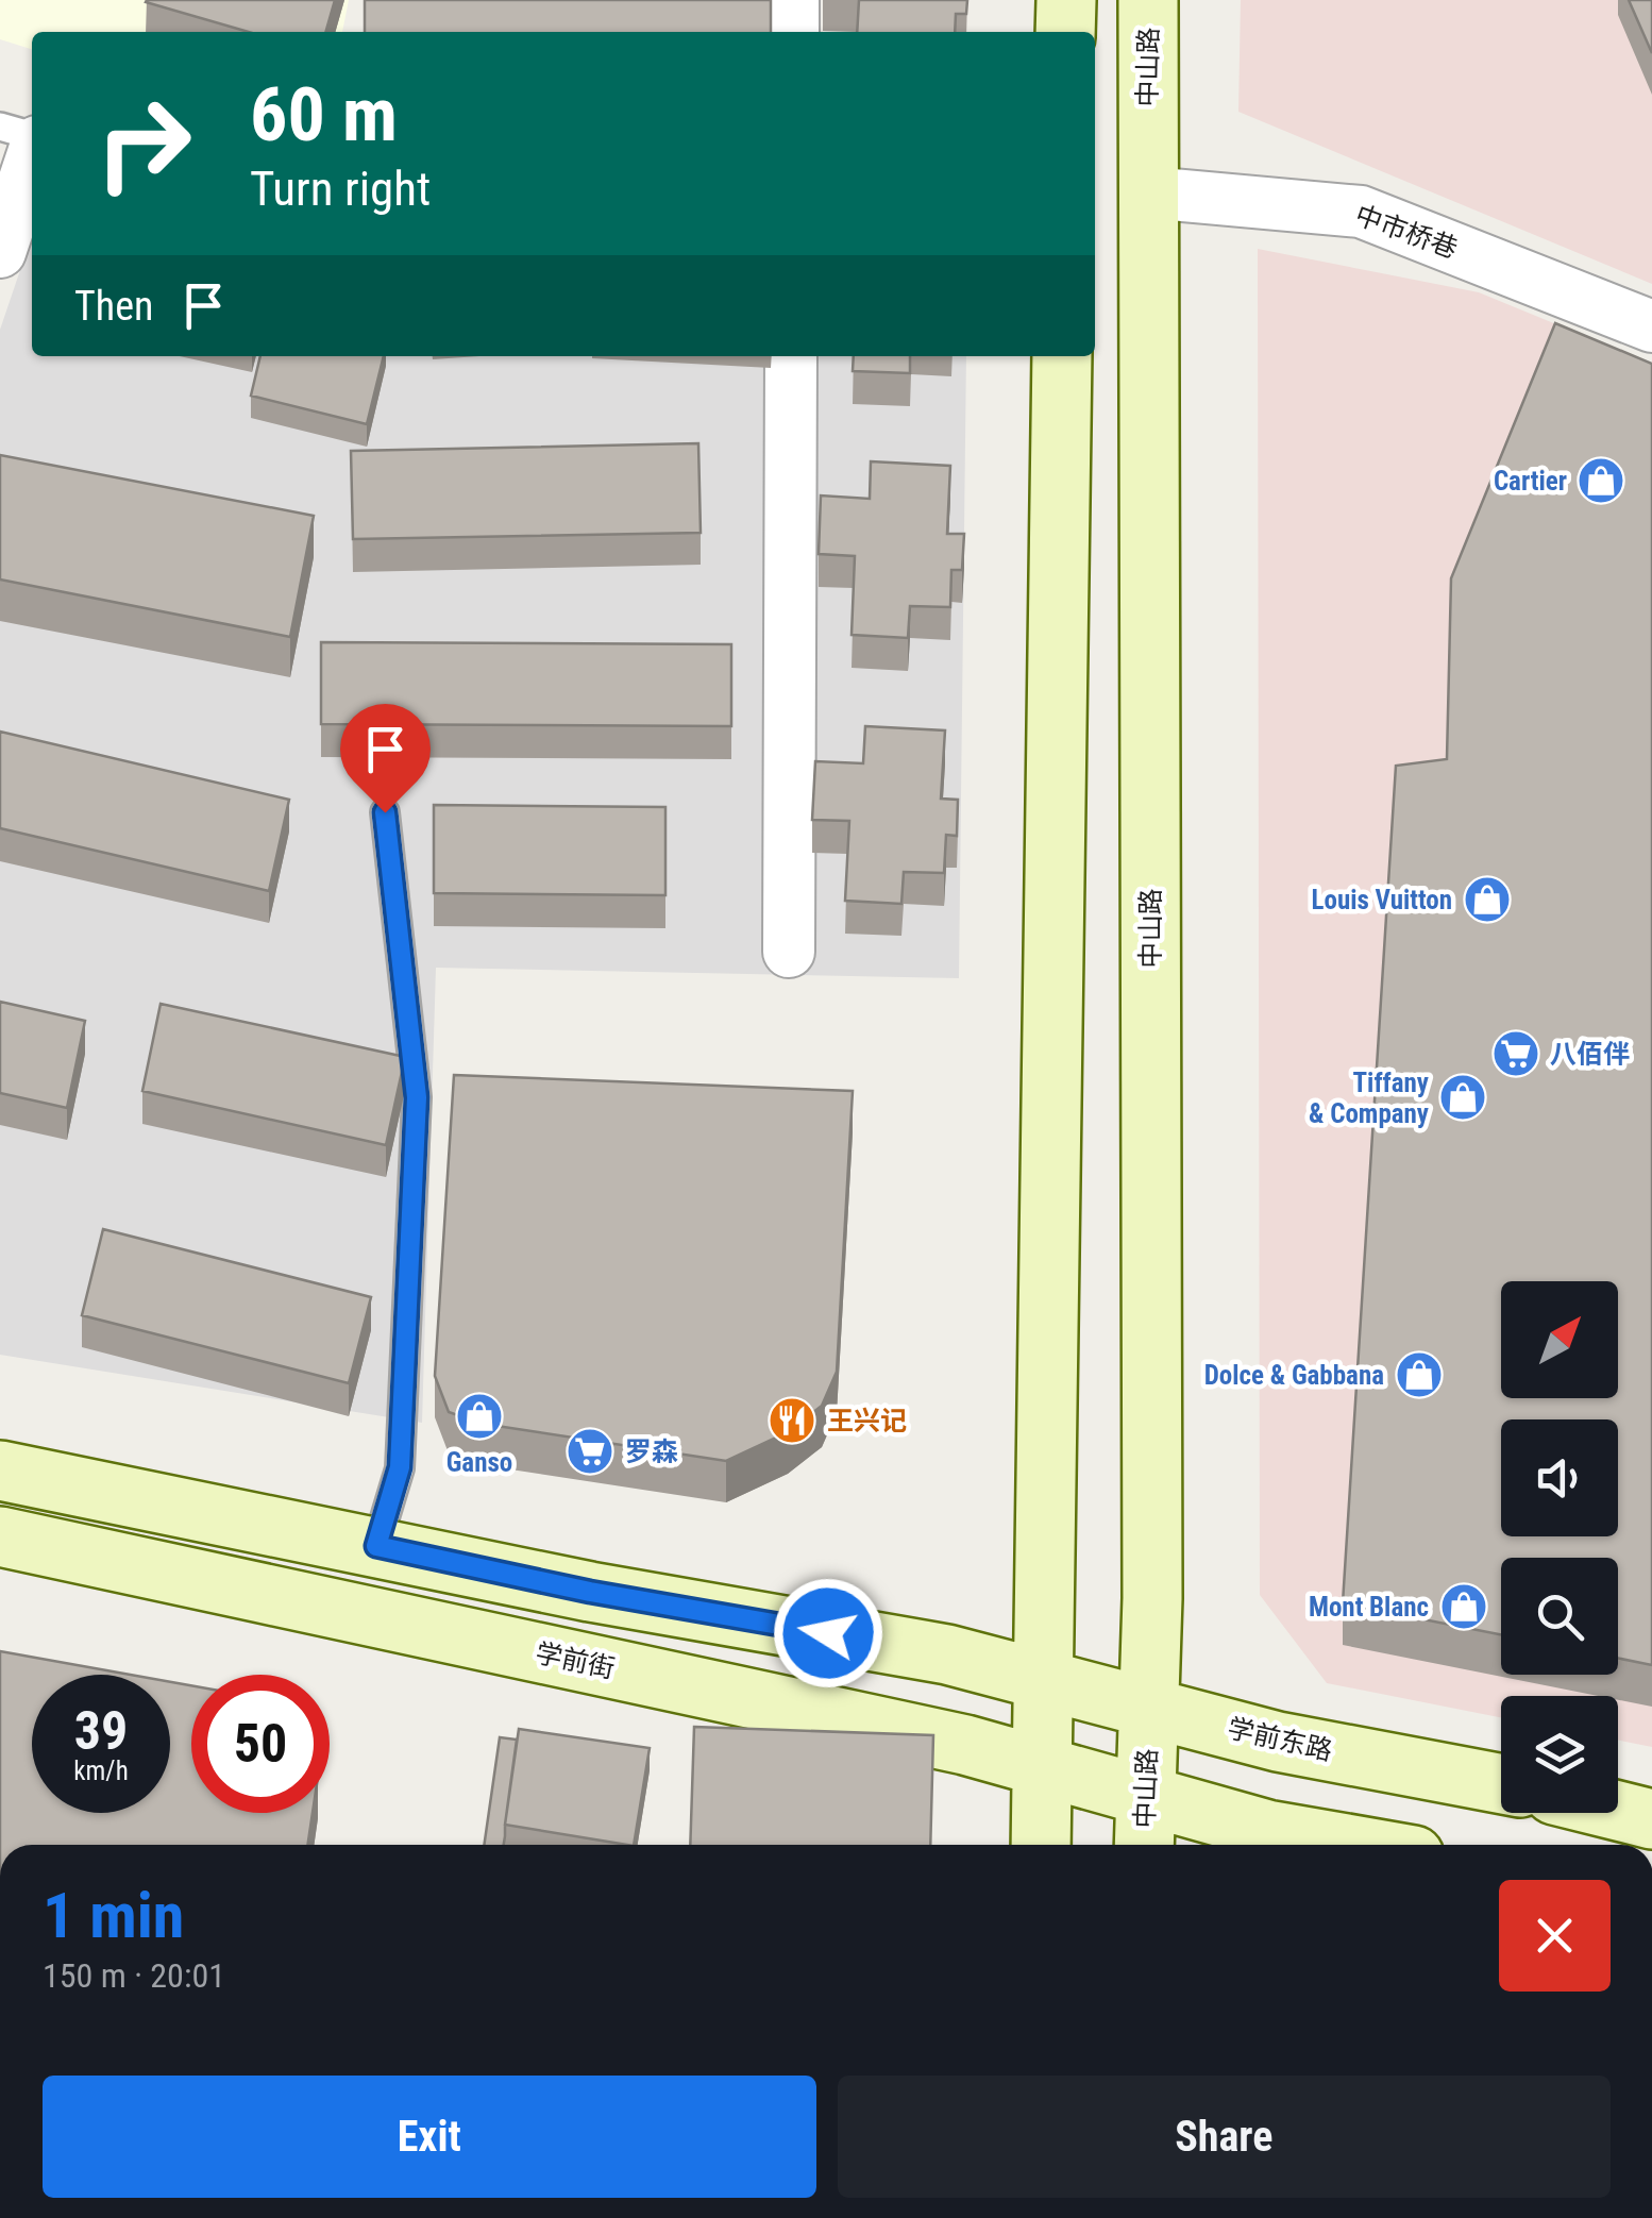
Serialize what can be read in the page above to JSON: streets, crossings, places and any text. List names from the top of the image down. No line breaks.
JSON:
{"streets":{"main road":["中山路","学前街","学前东路"],"street":["中市桥巷"]},"crossings":[["中山路","中市桥巷"],["中山路","学前街"],["中山路","学前东路"]],"places":{"shop":["Cartier","Louis Vuitton","Tiffany & Company","Dolce & Gabbana","Ganso","Mont Blanc"],"supermarket":["八佰伴","罗森"],"restaurant":["王兴记"]},"north":"top right","page":{"turn":["60 m","Turn right"],"then":"Then","speed":"39 km/h","limit":"50","heading":["1 min","150 m · 20:01"],"buttons":["Exit","Share"]}}
